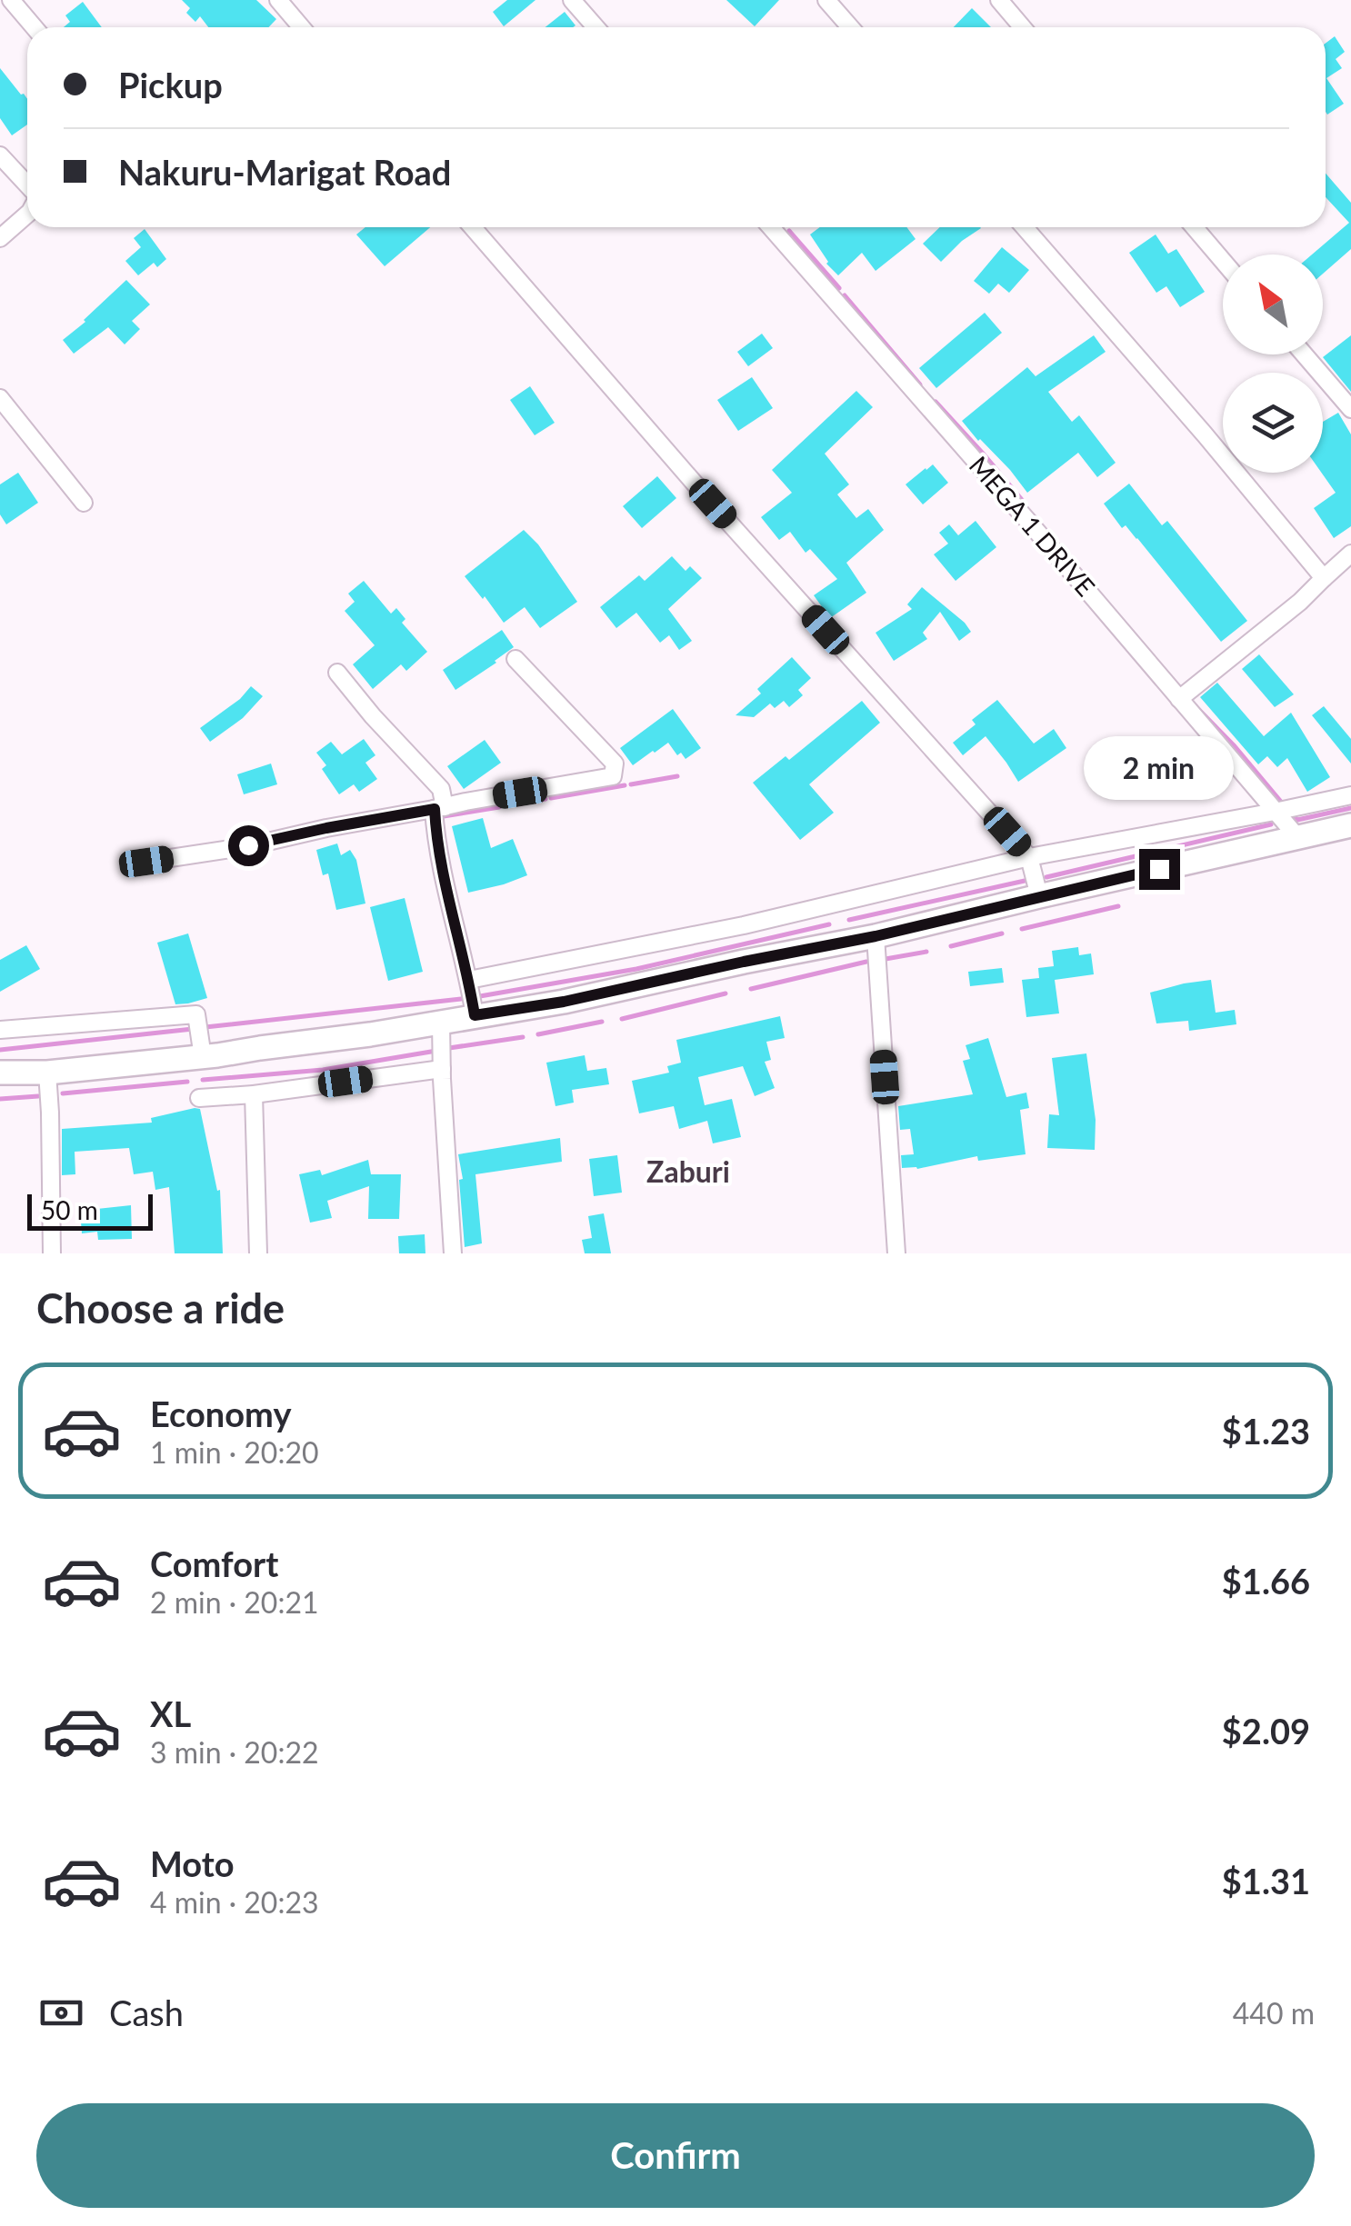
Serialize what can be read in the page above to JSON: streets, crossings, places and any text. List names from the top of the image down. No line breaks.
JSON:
{"streets":{"street":["MEGA 1 DRIVE"]},"districts":["Zaburi"],"scale_bar":"50 m","north":"top left","page":{"banner":["Pickup","Nakuru-Marigat Road"],"bubble":"2 min","scale":"50 m","heading":"Choose a ride","list":[{"name":"Economy","note":"1 min · 20:20","value":"$1.23"},{"name":"Comfort","note":"2 min · 20:21","value":"$1.66"},{"name":"XL","note":"3 min · 20:22","value":"$2.09"},{"name":"Moto","note":"4 min · 20:23","value":"$1.31"}],"pay":["Cash","440 m"],"buttons":"Confirm"}}
